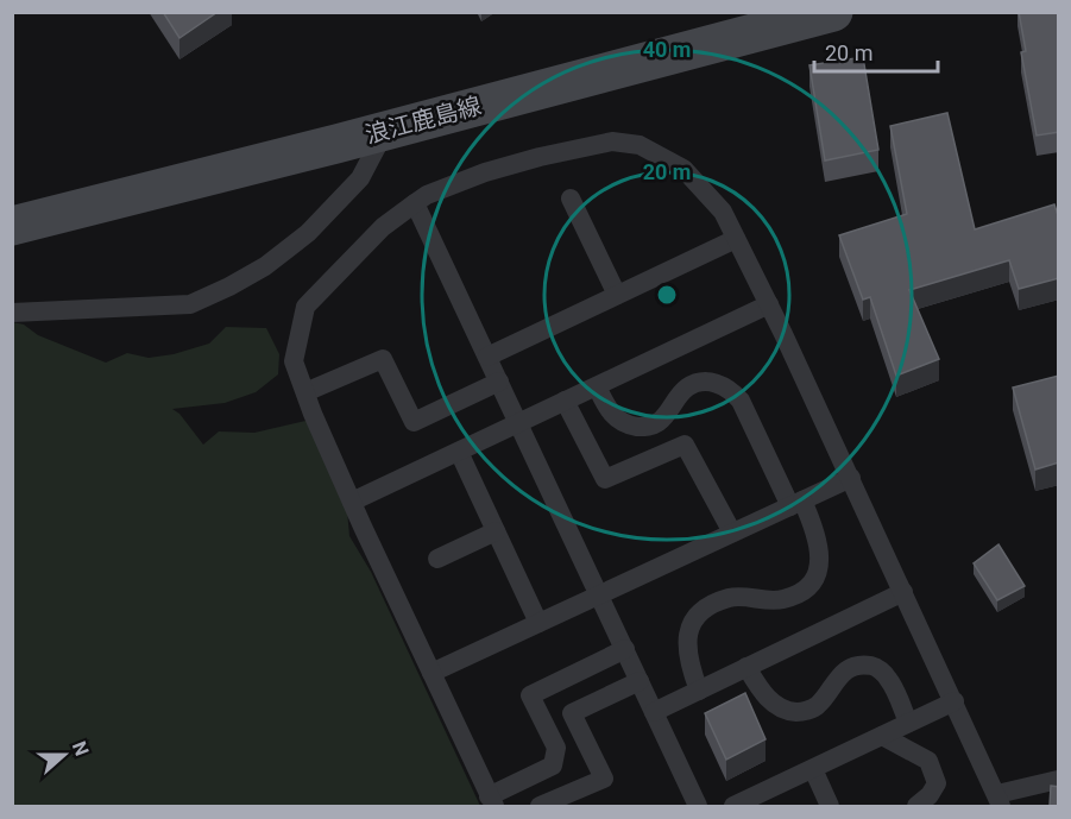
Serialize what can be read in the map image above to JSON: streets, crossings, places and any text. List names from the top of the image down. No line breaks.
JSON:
{"streets":{"main road":["浪江鹿島線"]},"scale_bar":"20 m","north":"right","rings":["40 m","20 m"]}
